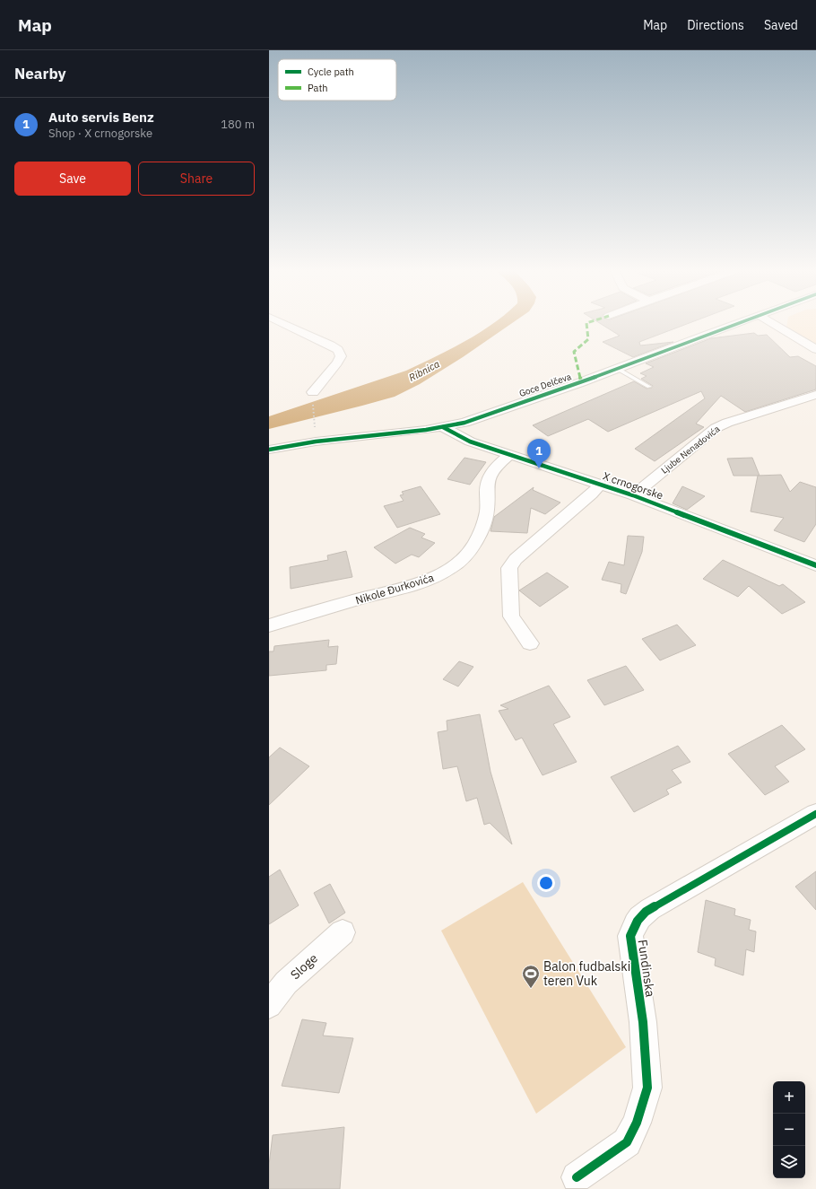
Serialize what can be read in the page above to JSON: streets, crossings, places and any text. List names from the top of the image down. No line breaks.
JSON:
{"streets":{"street":["Goce Delčeva","Ljube Nenadovića","X crnogorske","Nikole Đurkovića","Sloge","Fundinska"]},"crossings":[["Goce Delčeva","X crnogorske"],["Ljube Nenadovića","X crnogorske"],["X crnogorske","Nikole Đurkovića"]],"water":["Ribnica"],"places":{"sports":["Balon fudbalski teren Vuk"]},"legend":["Cycle path","Path"],"page":{"header":"Map","nav":["Map","Directions","Saved"],"heading":"Nearby","list":[{"mark":"1","name":"Auto servis Benz","note":"Shop · X crnogorske","value":"180 m"}],"buttons":["Save","Share"],"pins":"1","map_buttons":["+","−"]}}
